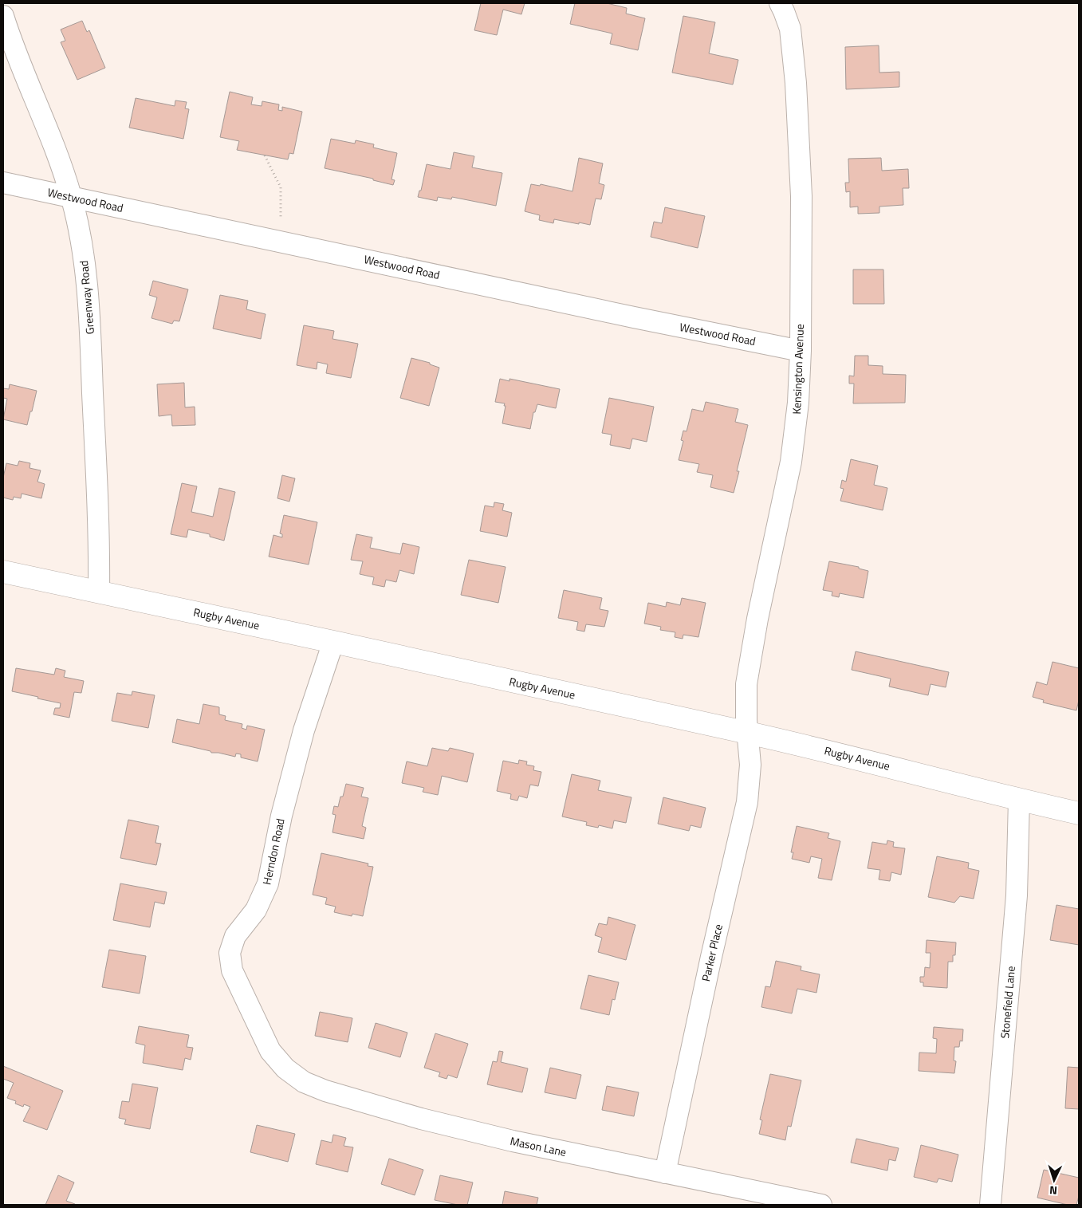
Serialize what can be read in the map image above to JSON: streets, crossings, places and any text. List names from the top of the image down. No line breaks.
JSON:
{"streets":{"street":["Westwood Road","Greenway Road","Kensington Avenue","Rugby Avenue","Herndon Road","Parker Place","Stonefield Lane","Mason Lane"]},"crossings":[["Westwood Road","Greenway Road"],["Westwood Road","Kensington Avenue"],["Greenway Road","Rugby Avenue"],["Kensington Avenue","Rugby Avenue"],["Kensington Avenue","Parker Place"],["Rugby Avenue","Herndon Road"],["Rugby Avenue","Parker Place"],["Rugby Avenue","Stonefield Lane"],["Herndon Road","Mason Lane"],["Parker Place","Mason Lane"]],"north":"bottom"}
